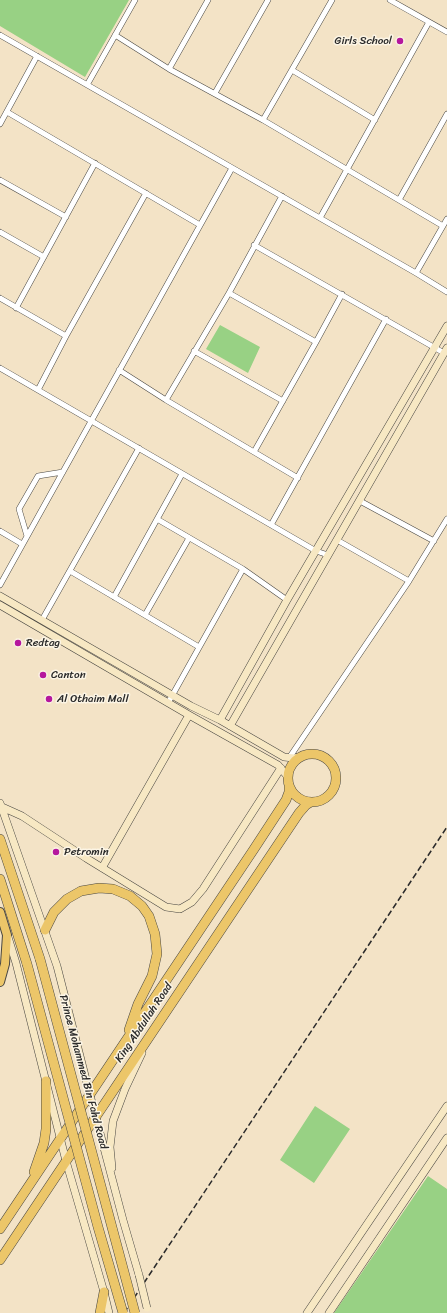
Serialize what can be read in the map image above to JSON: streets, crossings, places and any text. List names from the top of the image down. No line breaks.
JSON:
{"streets":{"highway":["King Abdullah Road","Prince Mohammed Bin Fahd Road"]},"crossings":[["King Abdullah Road","Prince Mohammed Bin Fahd Road"]],"places":["Girls School","Redtag","Canton","Al Othaim Mall","Petromin"]}
